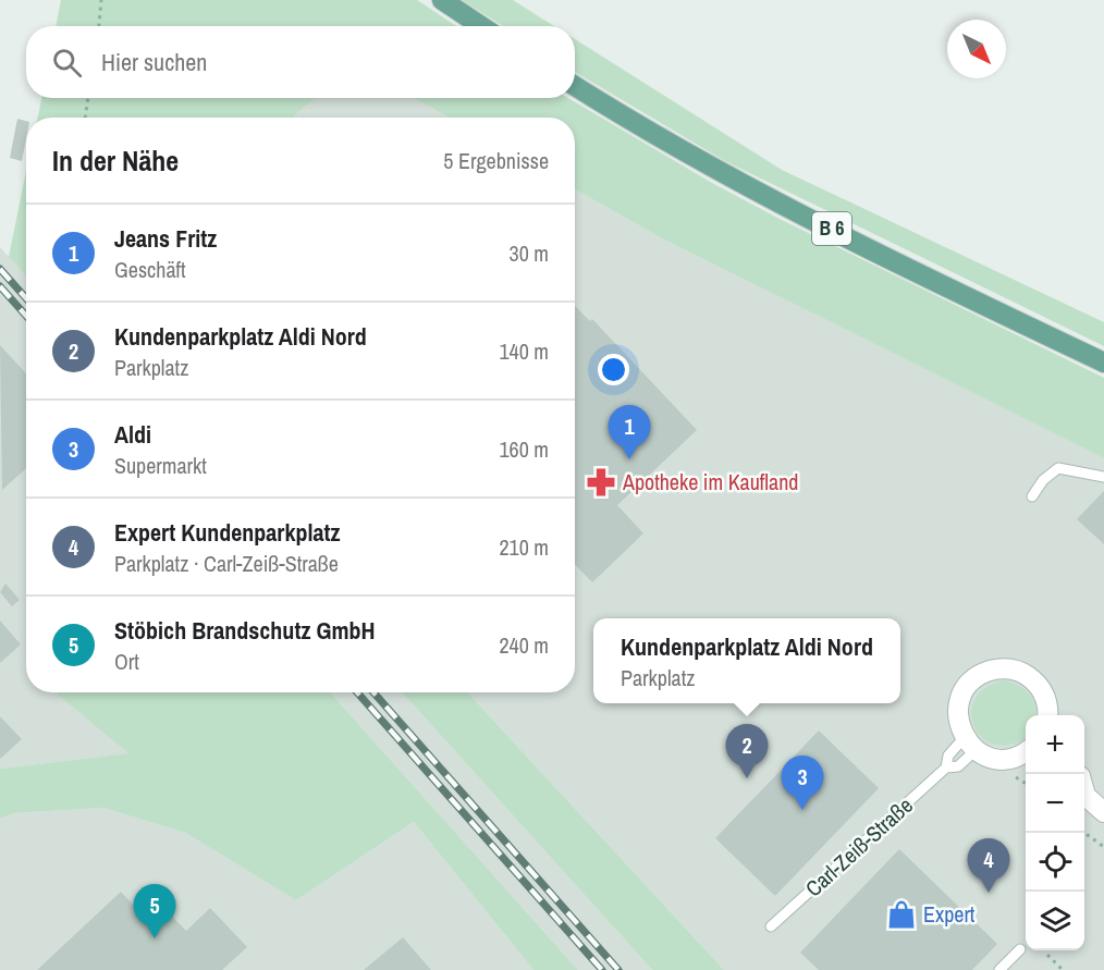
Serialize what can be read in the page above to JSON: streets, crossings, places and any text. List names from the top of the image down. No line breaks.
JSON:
{"streets":{"main road":["B 6"],"lane":["Carl-Zeiß-Straße"]},"places":{"pharmacy":["Apotheke im Kaufland"],"shop":["Expert"]},"north":"bottom right","page":{"search":"Hier suchen","heading":["In der Nähe","5 Ergebnisse"],"list":[{"mark":"1","name":"Jeans Fritz","note":"Geschäft","value":"30 m"},{"mark":"2","name":"Kundenparkplatz Aldi Nord","note":"Parkplatz","value":"140 m"},{"mark":"3","name":"Aldi","note":"Supermarkt","value":"160 m"},{"mark":"4","name":"Expert Kundenparkplatz","note":"Parkplatz · Carl-Zeiß-Straße","value":"210 m"},{"mark":"5","name":"Stöbich Brandschutz GmbH","note":"Ort","value":"240 m"}],"pins":["1","2","3","4","5"],"popup":["Kundenparkplatz Aldi Nord","Parkplatz"],"map_buttons":["+","−"]}}
